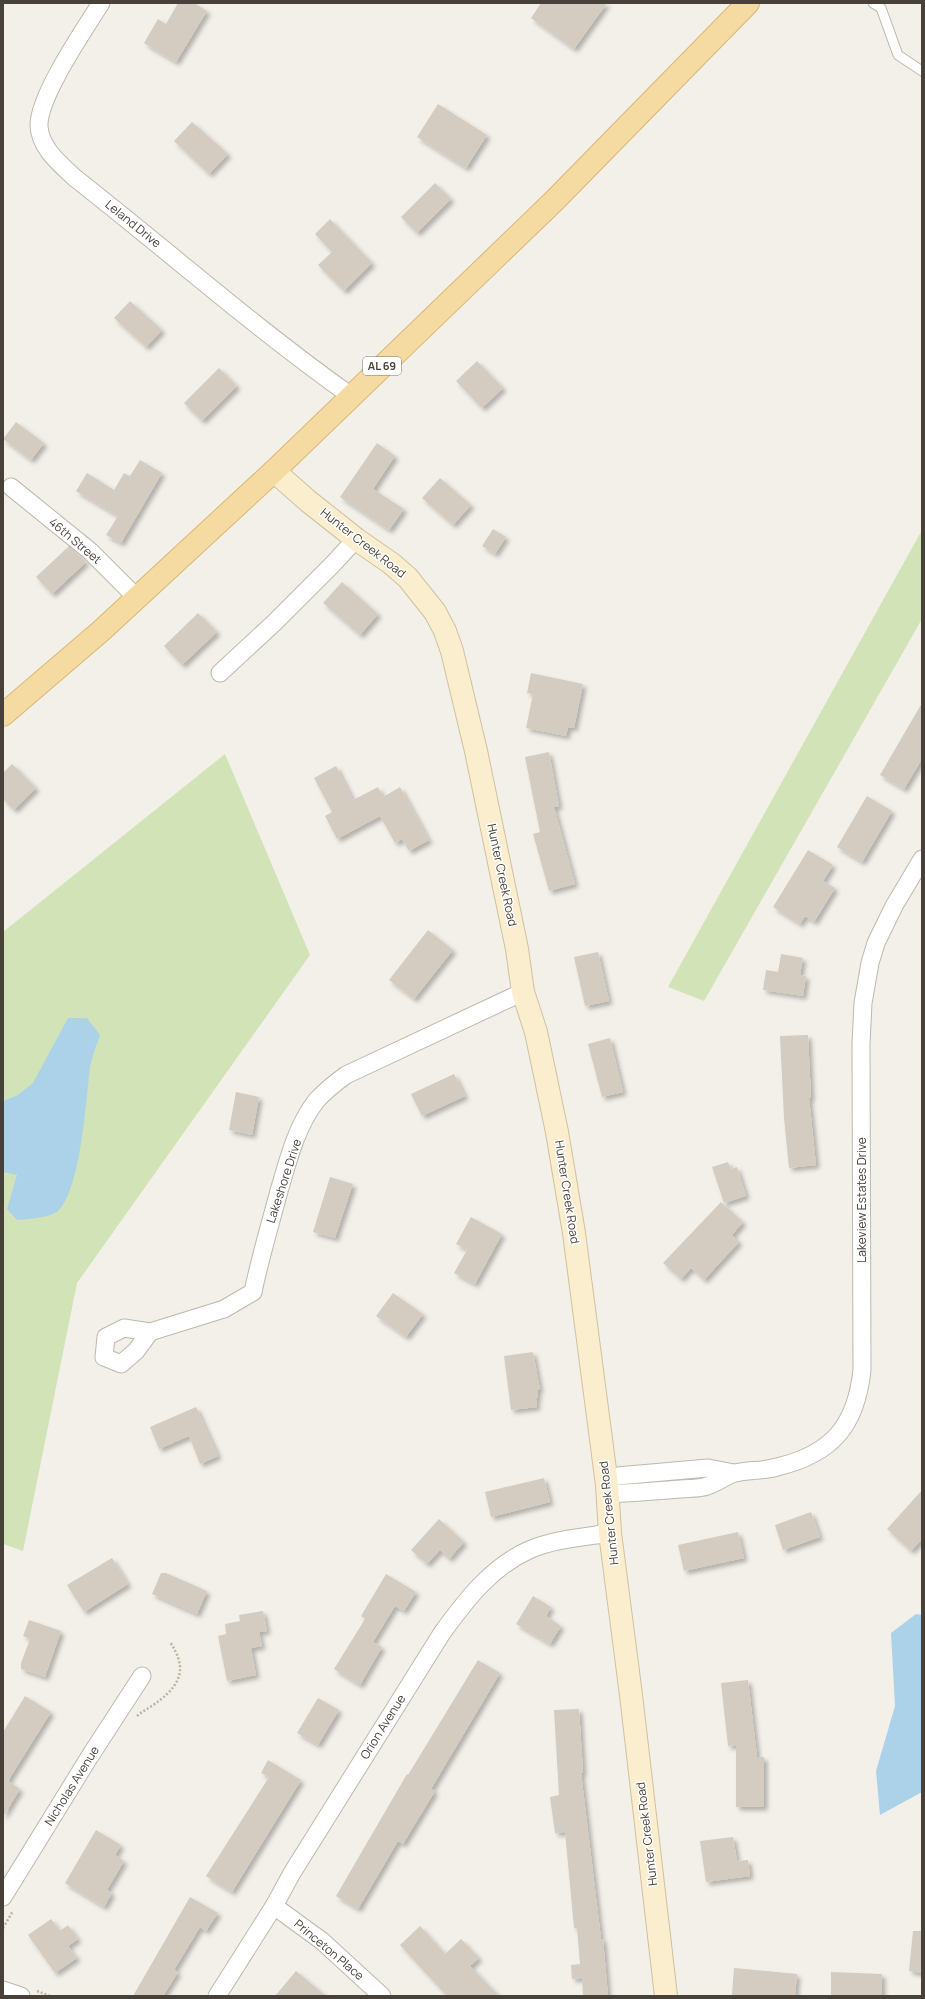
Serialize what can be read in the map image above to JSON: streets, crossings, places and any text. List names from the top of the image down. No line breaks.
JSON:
{"streets":{"main road":["AL 69","Hunter Creek Road"],"street":["Leland Drive","46th Street","Lakeshore Drive","Lakeview Estates Drive","Orion Avenue","Nicholas Avenue","Princeton Place"]},"crossings":[["Leland Drive","AL 69"],["AL 69","46th Street"],["AL 69","Hunter Creek Road"],["Hunter Creek Road","Lakeshore Drive"],["Hunter Creek Road","Lakeview Estates Drive"],["Hunter Creek Road","Orion Avenue"],["Orion Avenue","Princeton Place"]]}
